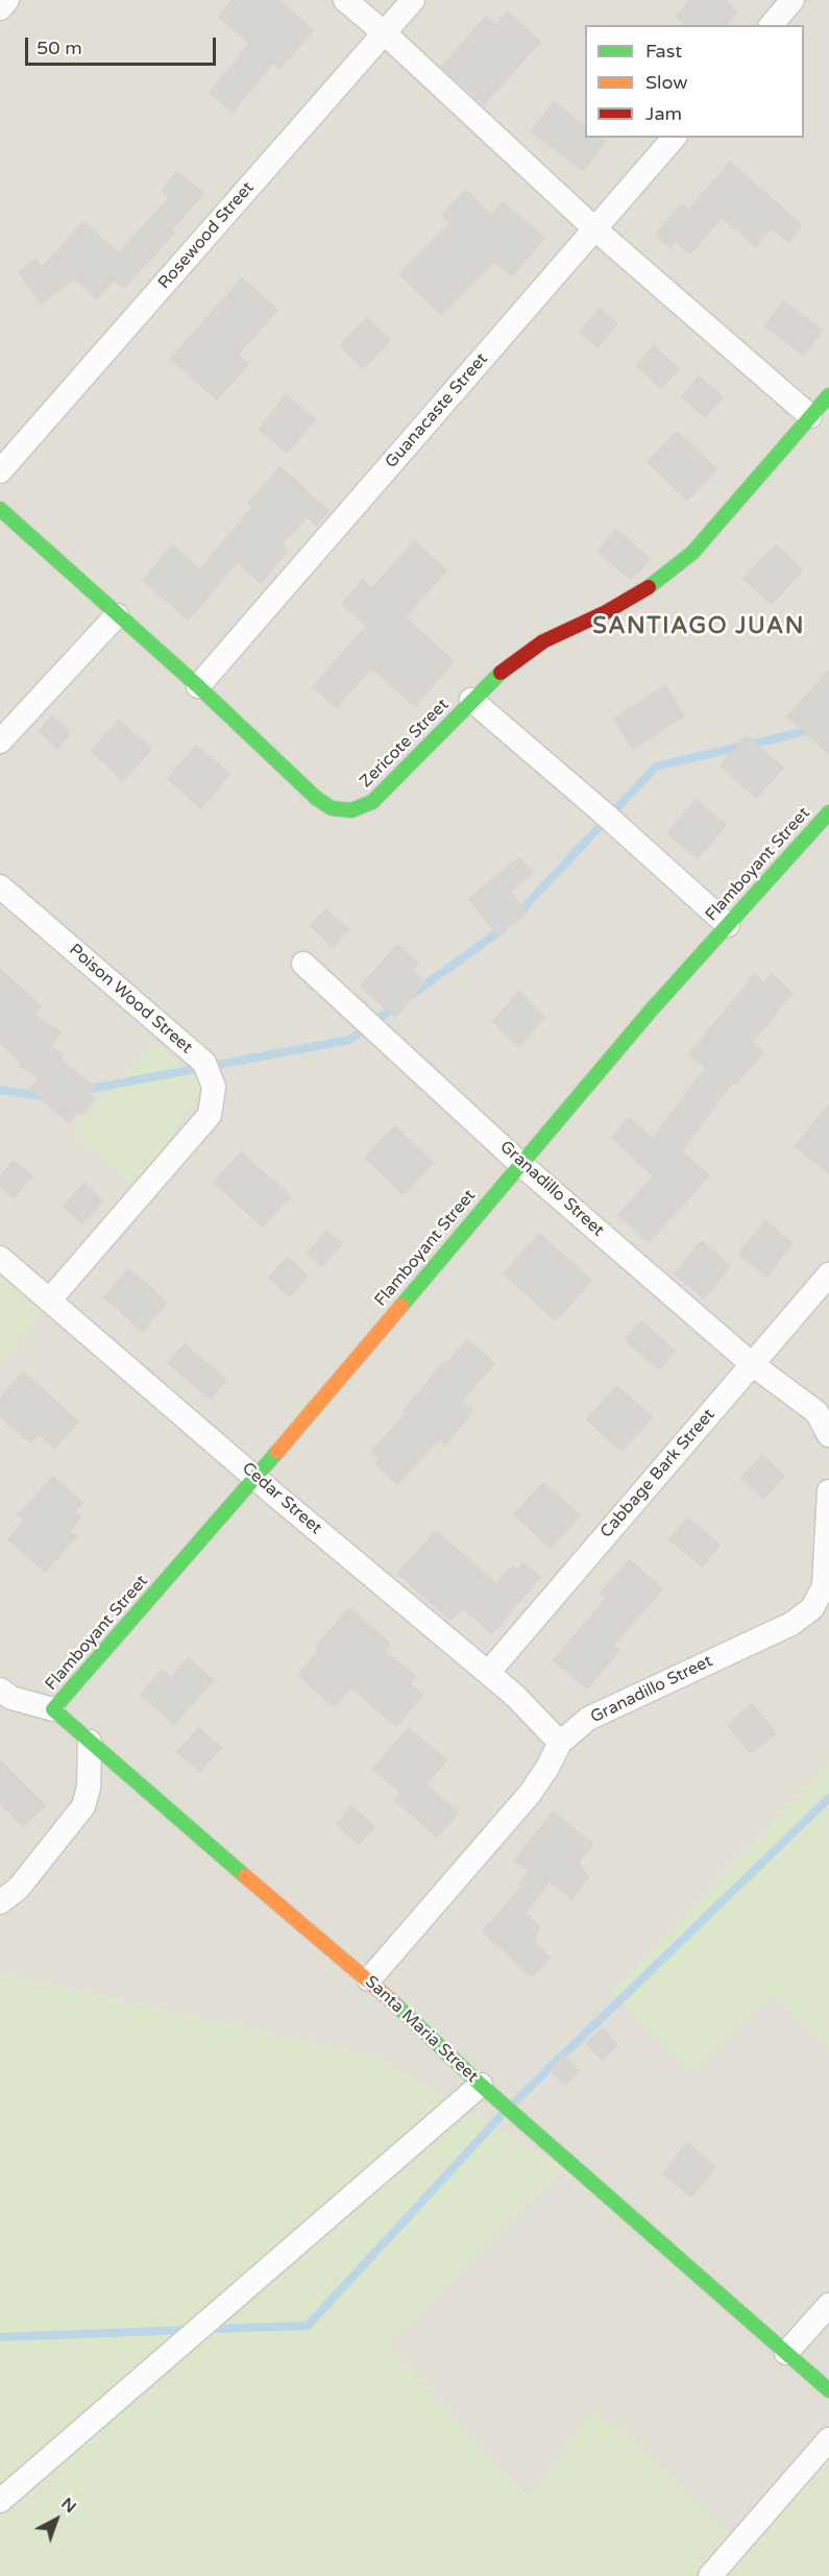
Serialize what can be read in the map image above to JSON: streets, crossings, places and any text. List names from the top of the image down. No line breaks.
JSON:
{"streets":{"street":["Rosewood Street","Guanacaste Street","Zericote Street","Flamboyant Street","Poison Wood Street","Granadillo Street","Cabbage Bark Street","Cedar Street","Santa Maria Street"]},"crossings":[["Guanacaste Street","Zericote Street"],["Flamboyant Street","Granadillo Street"],["Flamboyant Street","Cedar Street"],["Flamboyant Street","Santa Maria Street"],["Poison Wood Street","Cedar Street"],["Granadillo Street","Cabbage Bark Street"],["Granadillo Street","Cedar Street"],["Granadillo Street","Santa Maria Street"],["Cabbage Bark Street","Cedar Street"]],"districts":["SANTIAGO JUAN"],"legend":["Fast","Slow","Jam"],"scale_bar":"50 m","north":"top right"}
